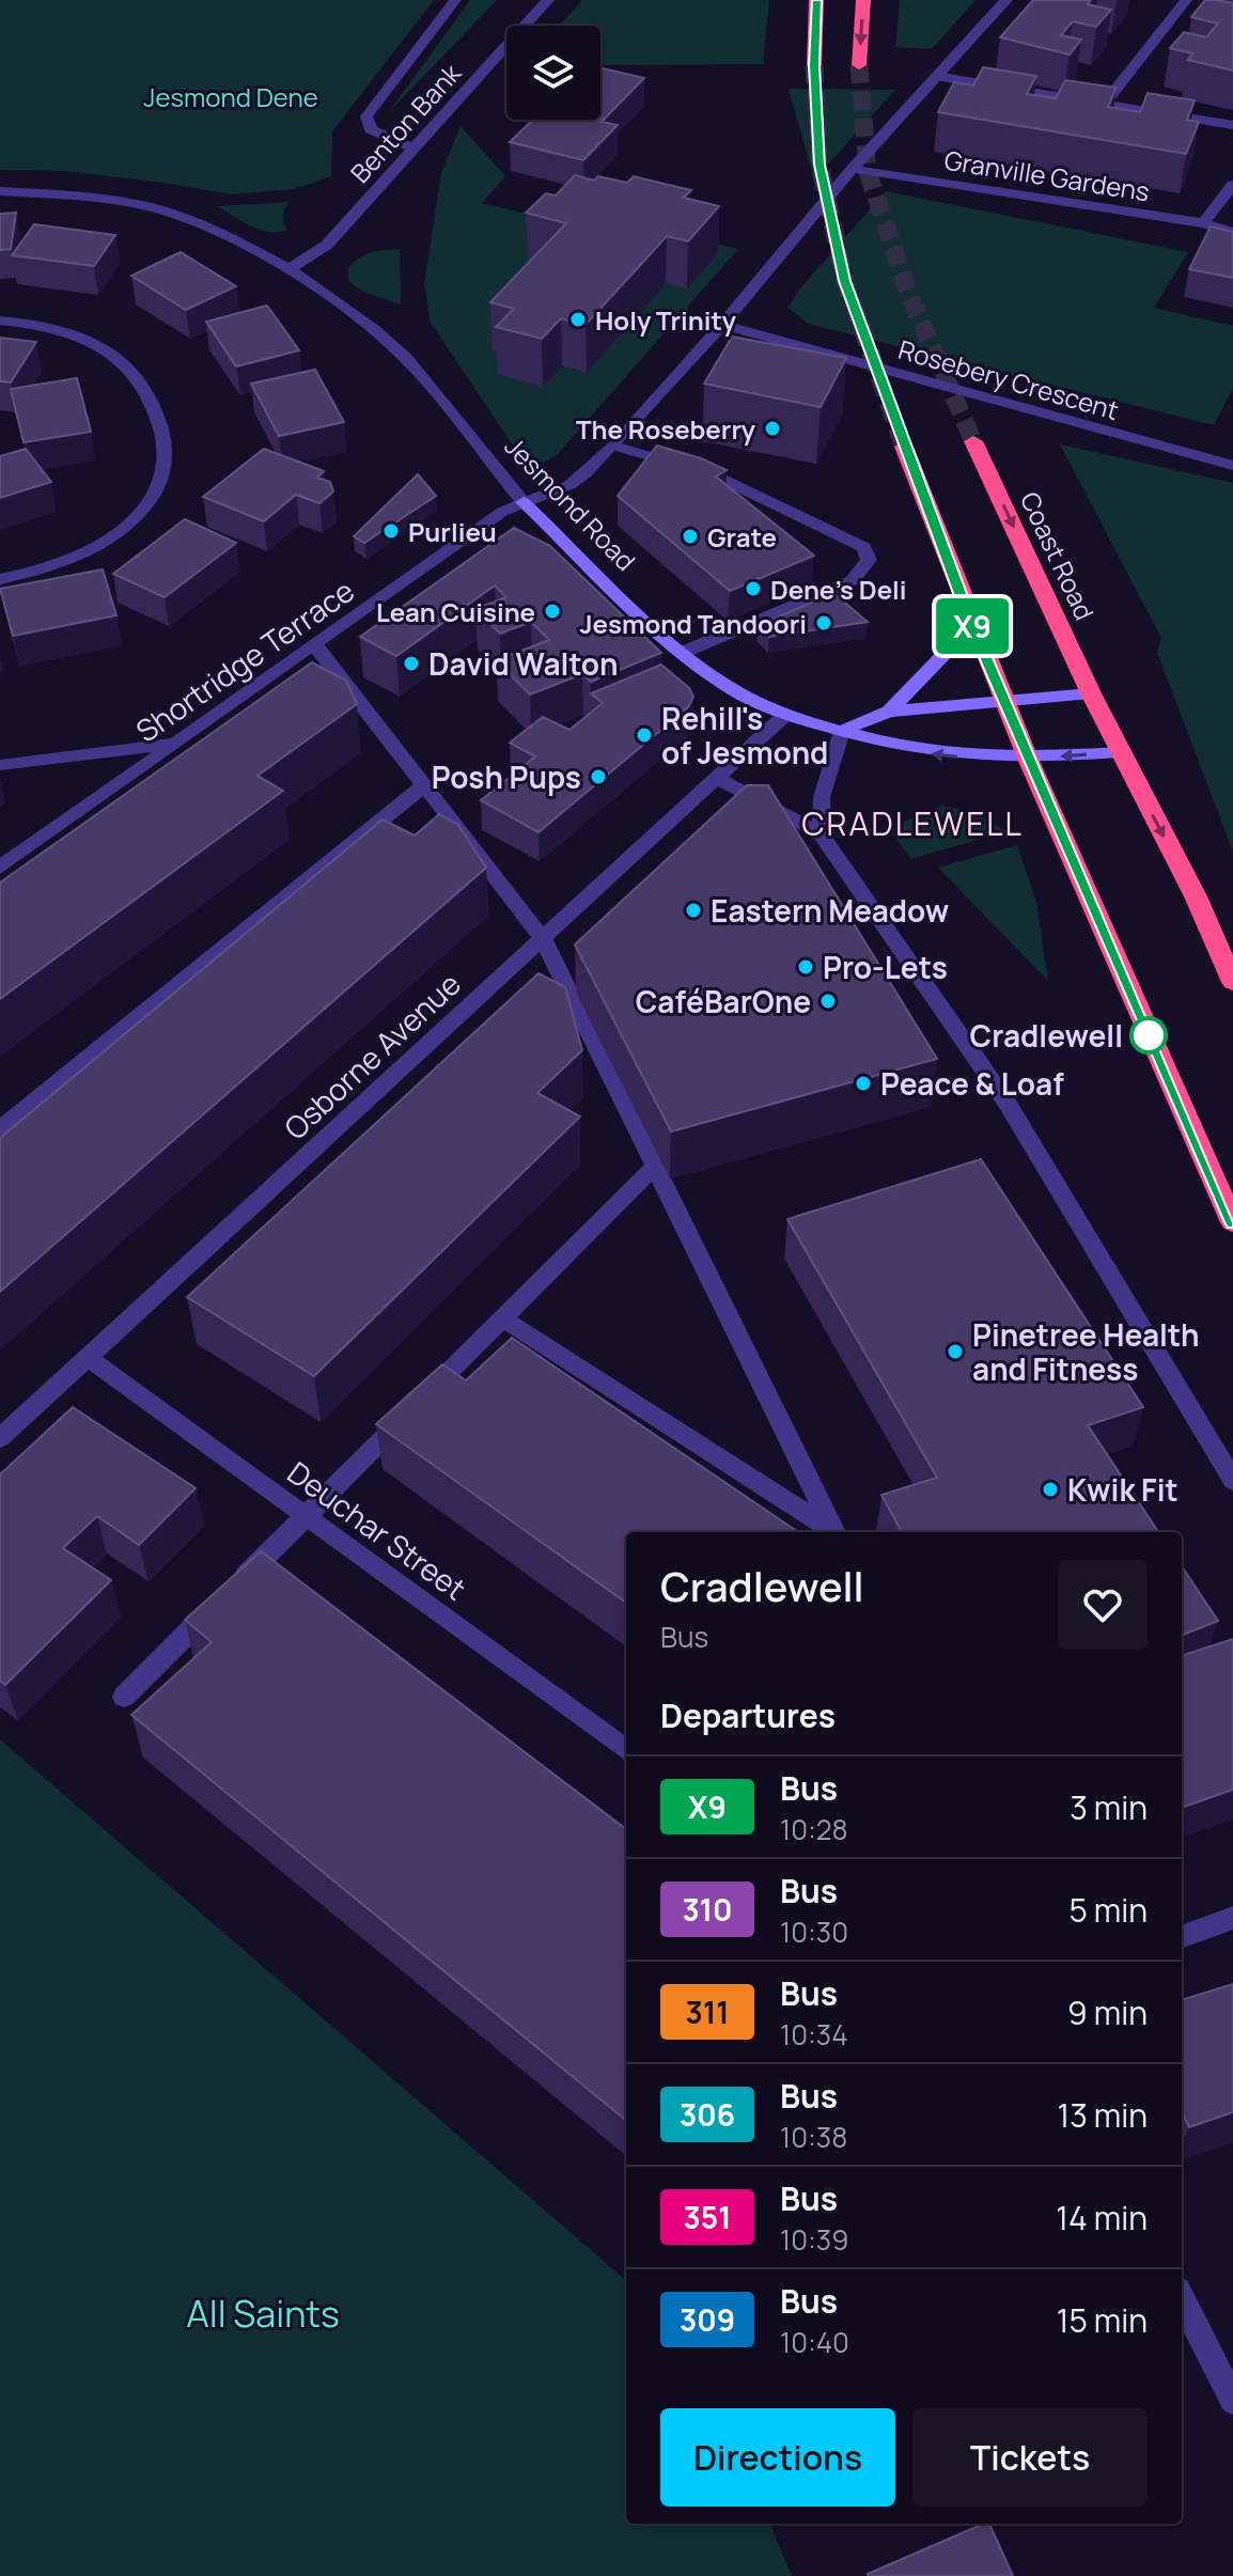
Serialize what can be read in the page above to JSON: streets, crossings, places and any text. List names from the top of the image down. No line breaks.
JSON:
{"streets":{"highway":["Coast Road"],"street":["Benton Bank","Granville Gardens","Rosebery Crescent","Jesmond Road","Shortridge Terrace","Osborne Avenue","Deuchar Street"]},"crossings":[["Benton Bank","Jesmond Road"],["Granville Gardens","Shortridge Terrace"],["Rosebery Crescent","Shortridge Terrace"],["Jesmond Road","Shortridge Terrace"],["Jesmond Road","Osborne Avenue"],["Osborne Avenue","Deuchar Street"]],"districts":["CRADLEWELL"],"parks":["Jesmond Dene","All Saints"],"places":["Holy Trinity","The Roseberry","Purlieu","Grate","Dene's Deli","Lean Cuisine","Jesmond Tandoori","David Walton","Rehill's of Jesmond","Posh Pups","Eastern Meadow","Pro-Lets","CaféBarOne","Cradlewell","Peace & Loaf","Pinetree Health and Fitness","Kwik Fit"],"lines":["bus line X9"],"page":{"on_map":"X9","heading":[["Cradlewell","Bus"],"Departures"],"list":[{"mark":"X9","name":"Bus","note":"10:28","value":"3 min"},{"mark":"310","name":"Bus","note":"10:30","value":"5 min"},{"mark":"311","name":"Bus","note":"10:34","value":"9 min"},{"mark":"306","name":"Bus","note":"10:38","value":"13 min"},{"mark":"351","name":"Bus","note":"10:39","value":"14 min"},{"mark":"309","name":"Bus","note":"10:40","value":"15 min"}],"buttons":["Directions","Tickets"]}}
